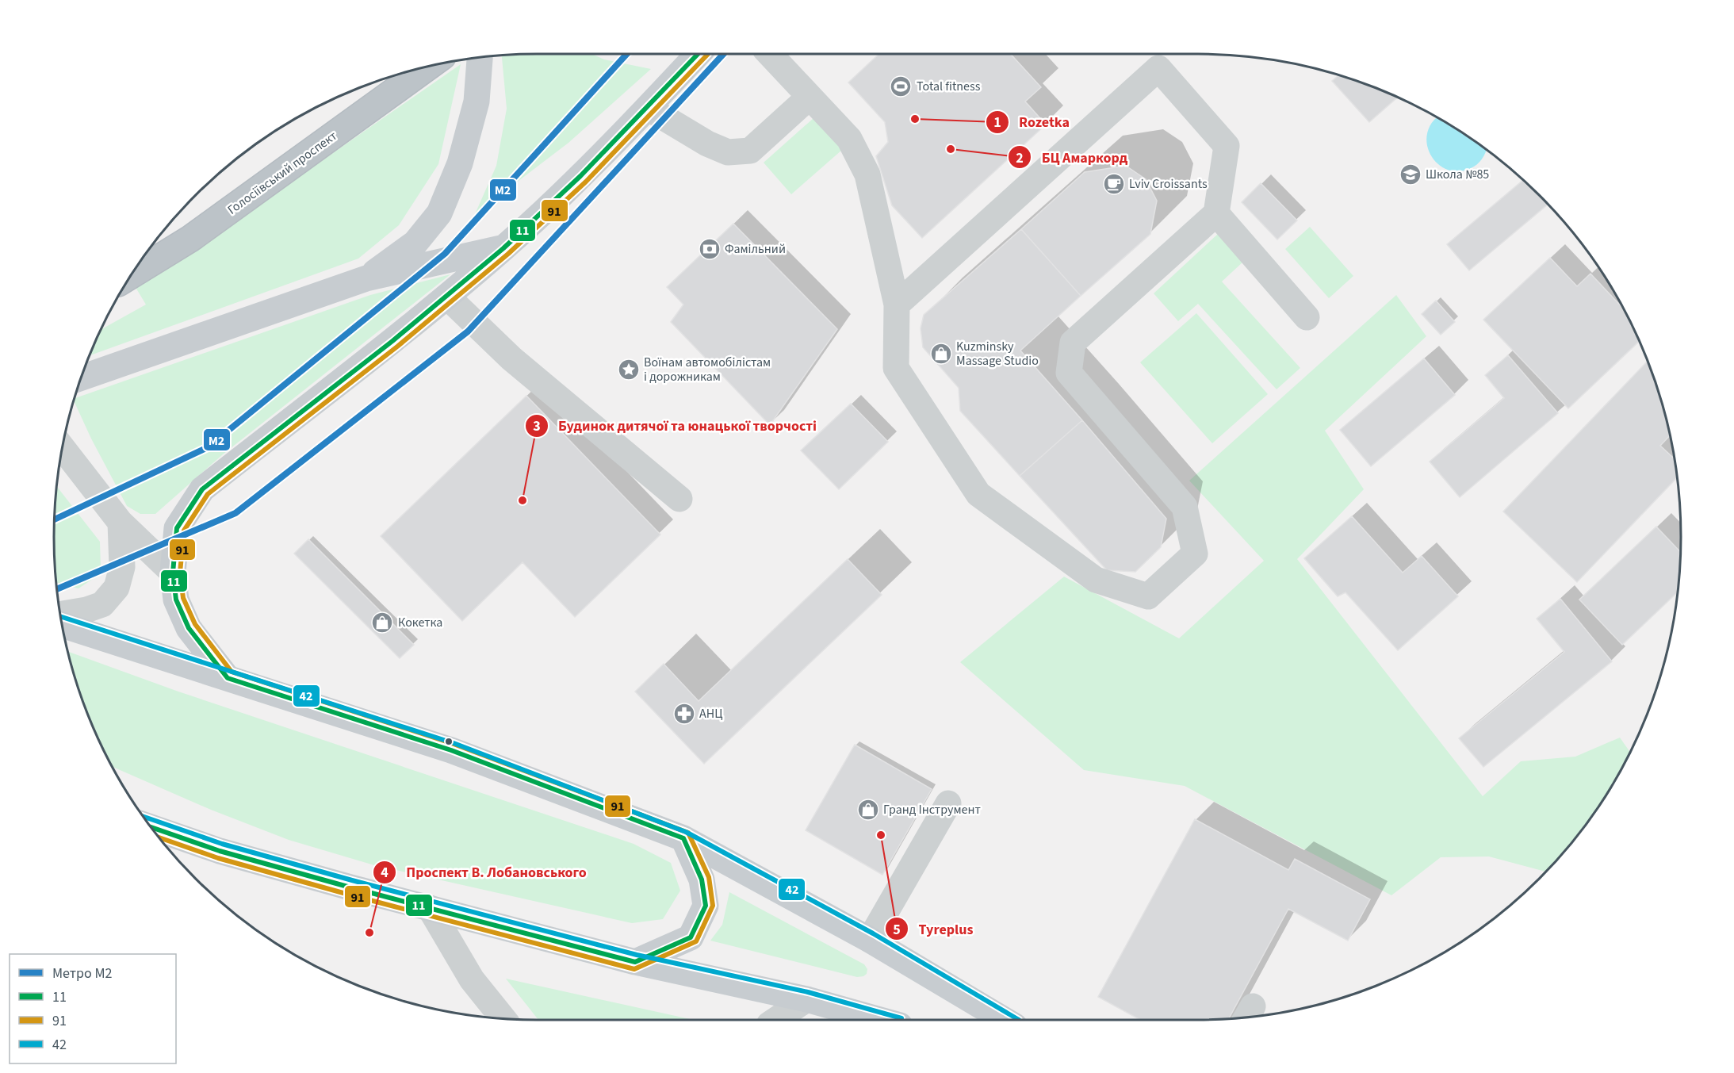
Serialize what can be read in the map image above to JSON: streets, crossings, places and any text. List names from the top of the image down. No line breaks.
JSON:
{"streets":{"highway":["Голосіївський проспект"]},"places":{"sports":["Total fitness"],"other":["Rozetka","БЦ Амаркорд","Будинок дитячої та юнацької творчості","Tyreplus","Проспект В. Лобановського"],"school or university":["Школа №85"],"cafe":["Lviv Croissants"],"bank":["Фамільний"],"shop":["Kuzminsky Massage Studio","Кокетка","Гранд Інструмент"],"place":["Воїнам автомобілістам і дорожникам"],"pharmacy":["АНЦ"]},"lines":["metro line M2","transit line 11","transit line 91","transit line 42"],"legend":["Метро M2","11","91","42"]}
